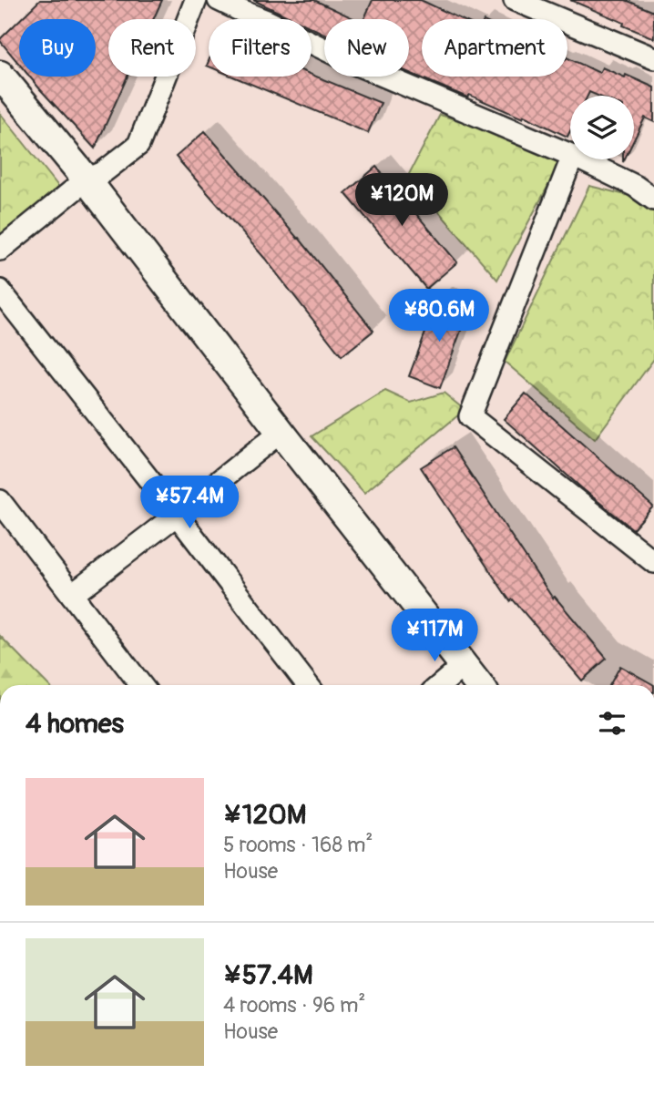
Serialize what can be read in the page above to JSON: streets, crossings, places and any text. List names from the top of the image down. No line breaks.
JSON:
{"page":{"chip":["Buy","Rent","Filters","New","Apartment"],"price":["¥120M","¥80.6M","¥57.4M","¥117M"],"heading":"4 homes","list":[{"name":"¥120M","note":"5 rooms · 168 m² · House"},{"name":"¥57.4M","note":"4 rooms · 96 m² · House"}]}}
